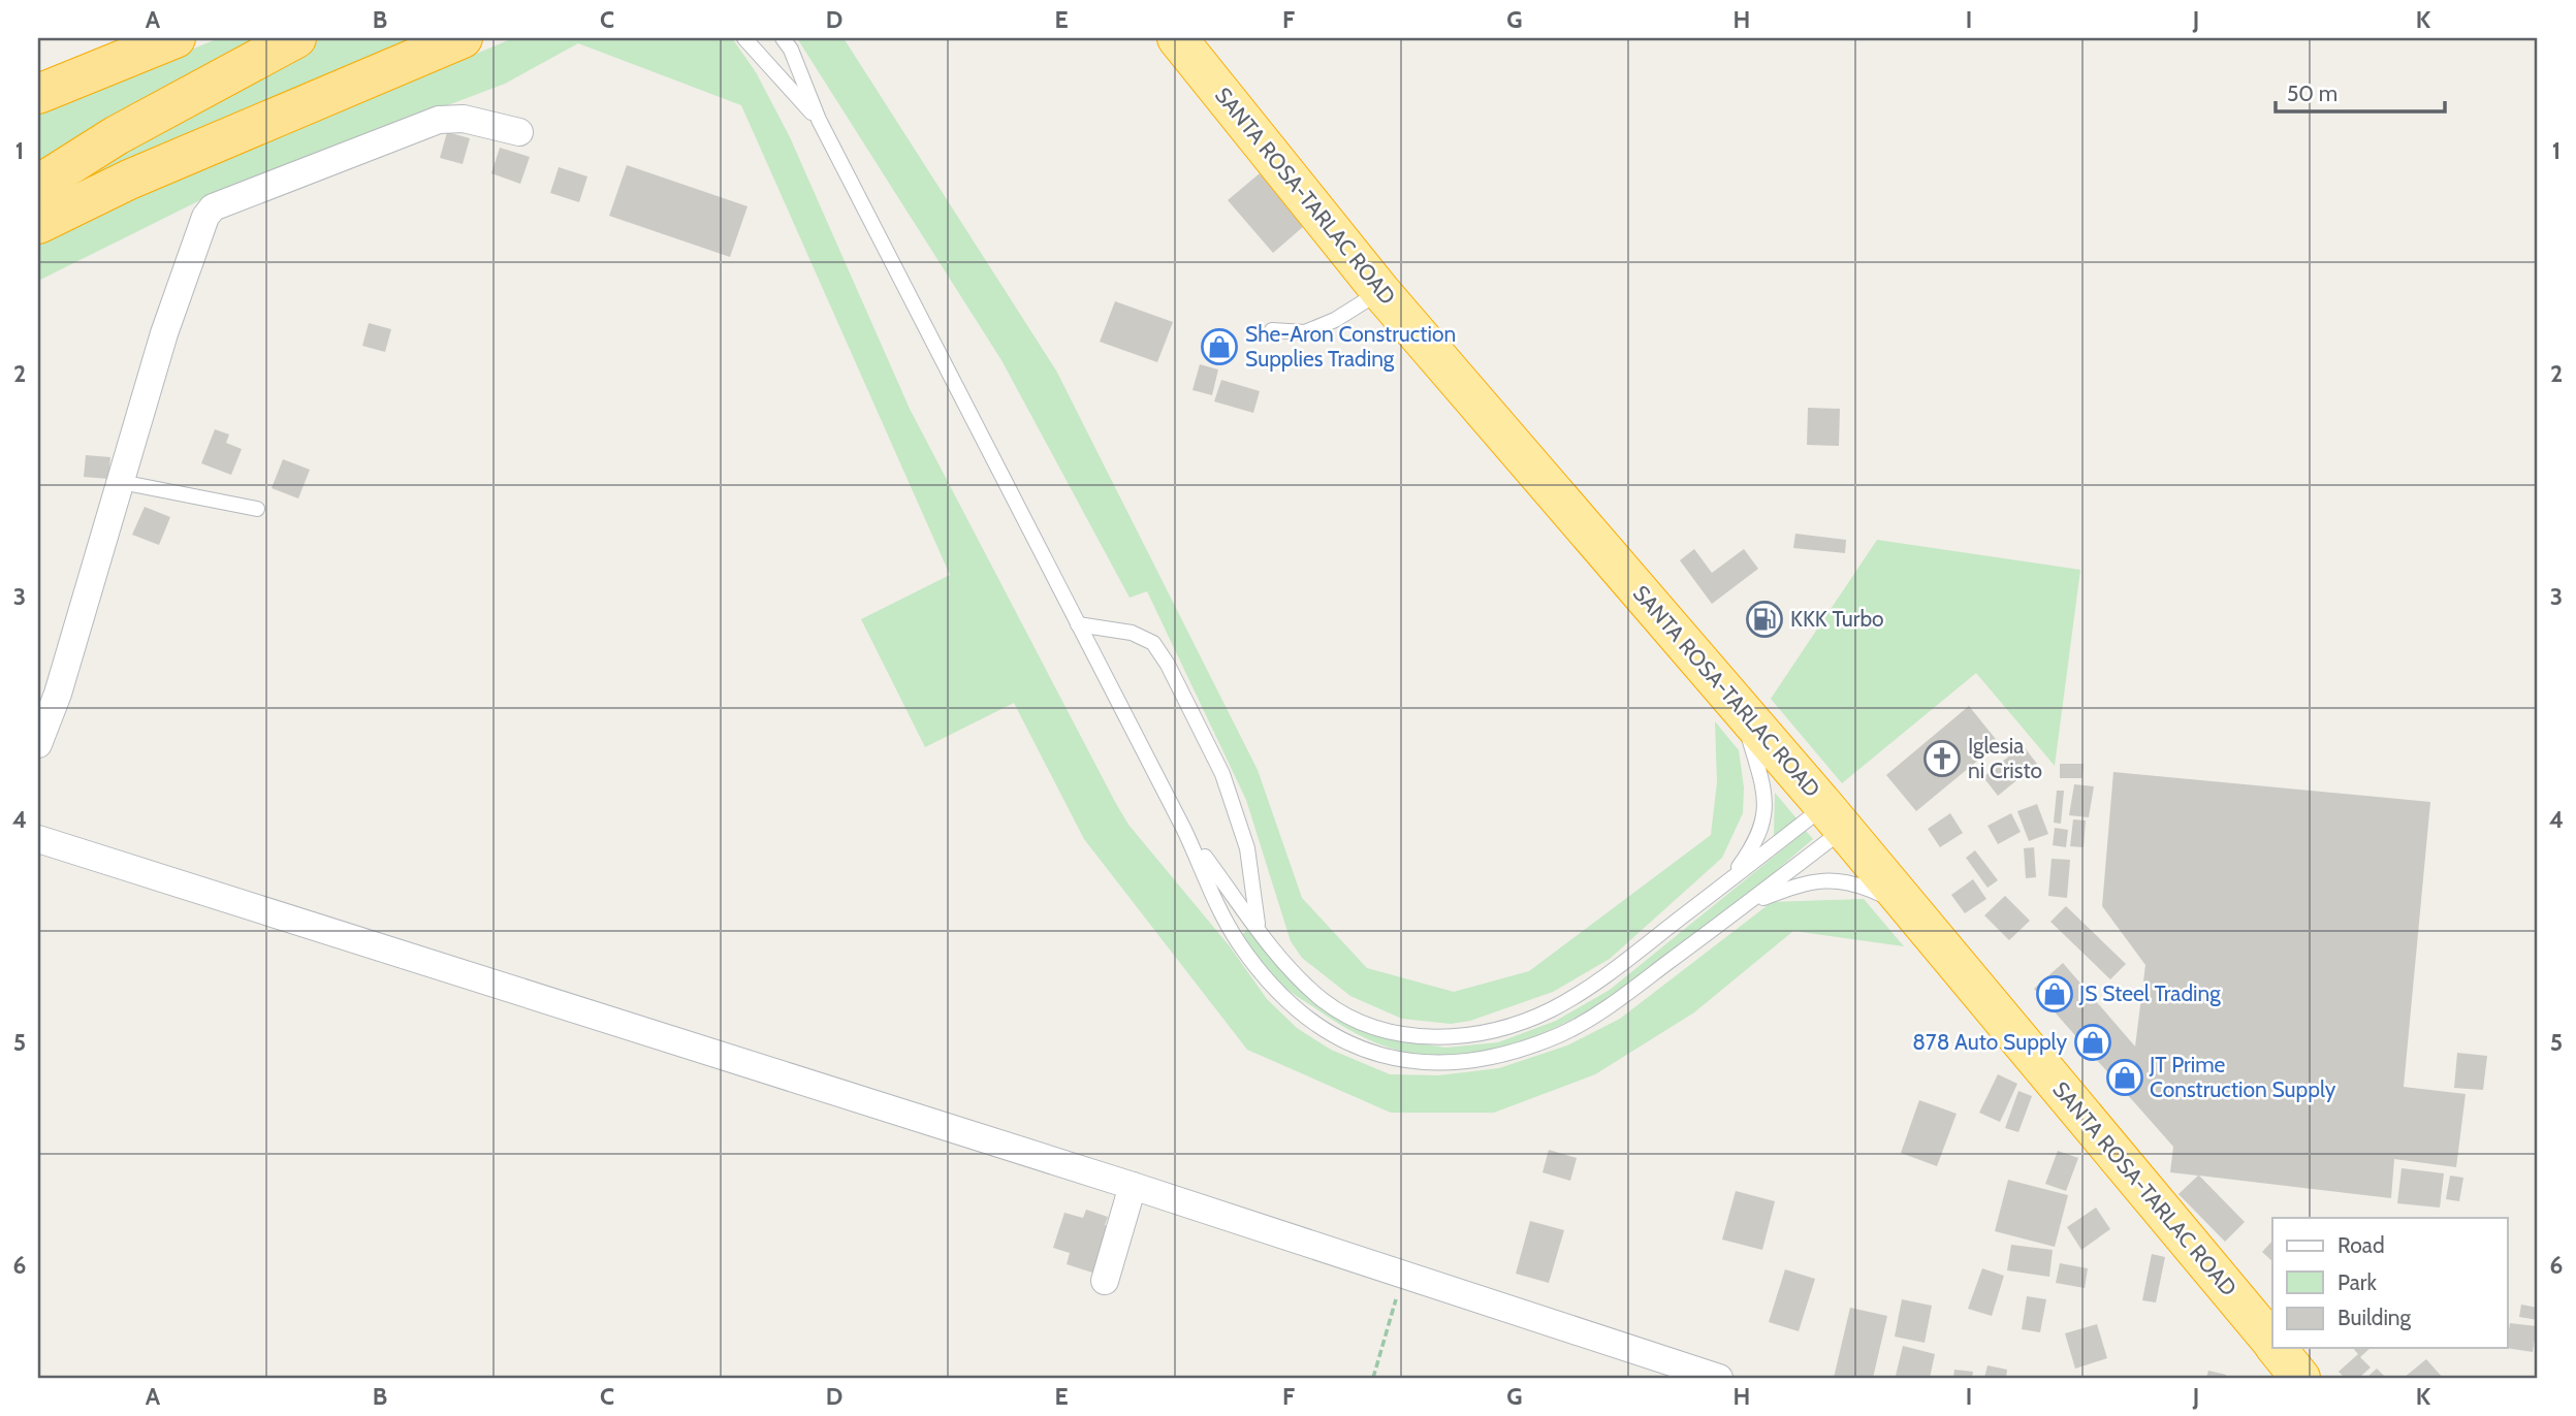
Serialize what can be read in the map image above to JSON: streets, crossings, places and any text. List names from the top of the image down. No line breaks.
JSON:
{"streets":{"highway":["SANTA ROSA-TARLAC ROAD"]},"places":{"shop":["She-Aron Construction Supplies Trading","JS Steel Trading","878 Auto Supply","JT Prime Construction Supply"],"fuel station":["KKK Turbo"],"church":["Iglesia ni Cristo"]},"legend":["Road","Park","Building"],"scale_bar":"50 m","grid":{"columns":["A","B","C","D","E","F","G","H","I","J","K"],"rows":["1","2","3","4","5","6"]}}
